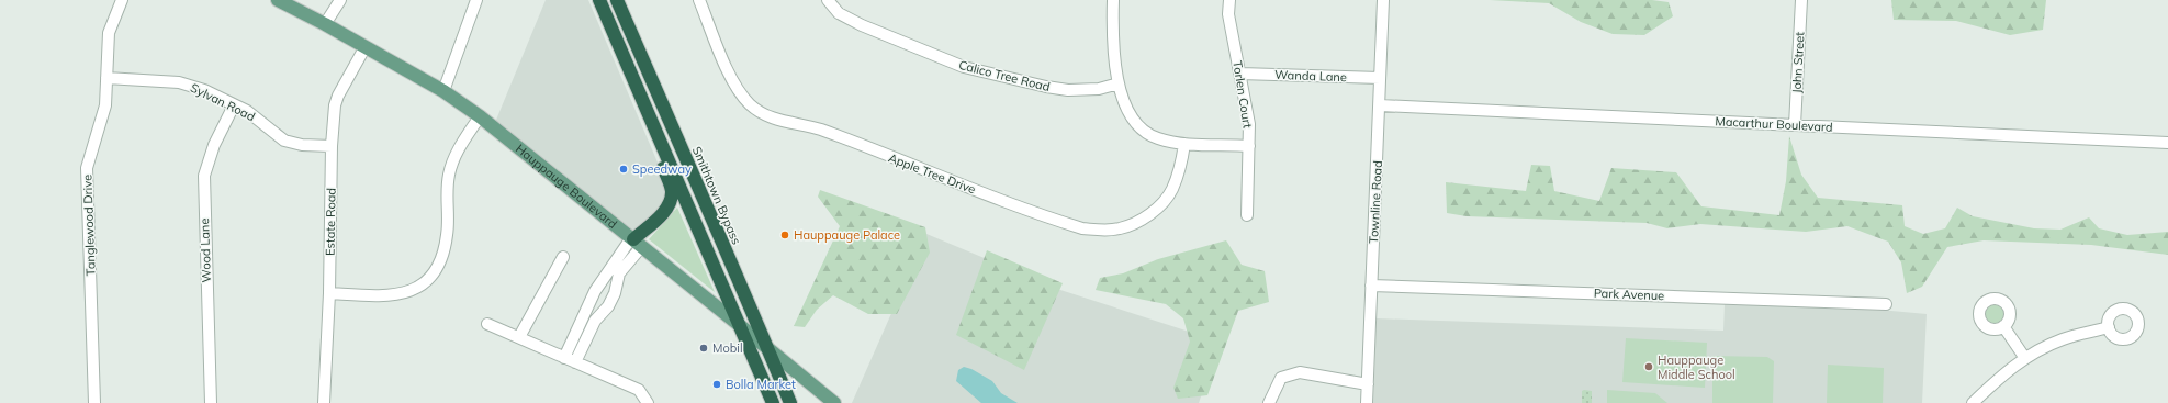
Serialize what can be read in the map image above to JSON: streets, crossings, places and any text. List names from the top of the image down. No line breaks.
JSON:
{"streets":{"highway":["Smithtown Bypass"],"main road":["Hauppauge Boulevard"],"street":["John Street","Calico Tree Road","Wanda Lane","Torlen Court","Sylvan Road","Macarthur Boulevard","Apple Tree Drive","Townline Road","Estate Road","Tanglewood Drive","Wood Lane","Park Avenue"]},"crossings":[["John Street","Macarthur Boulevard"],["Wanda Lane","Torlen Court"],["Wanda Lane","Townline Road"],["Sylvan Road","Estate Road"],["Sylvan Road","Tanglewood Drive"],["Sylvan Road","Wood Lane"],["Macarthur Boulevard","Townline Road"],["Hauppauge Boulevard","Smithtown Bypass"],["Hauppauge Boulevard","Estate Road"],["Townline Road","Park Avenue"]],"places":["Speedway","Hauppauge Palace","Mobil","Hauppauge Middle School","Bolla Market"]}
